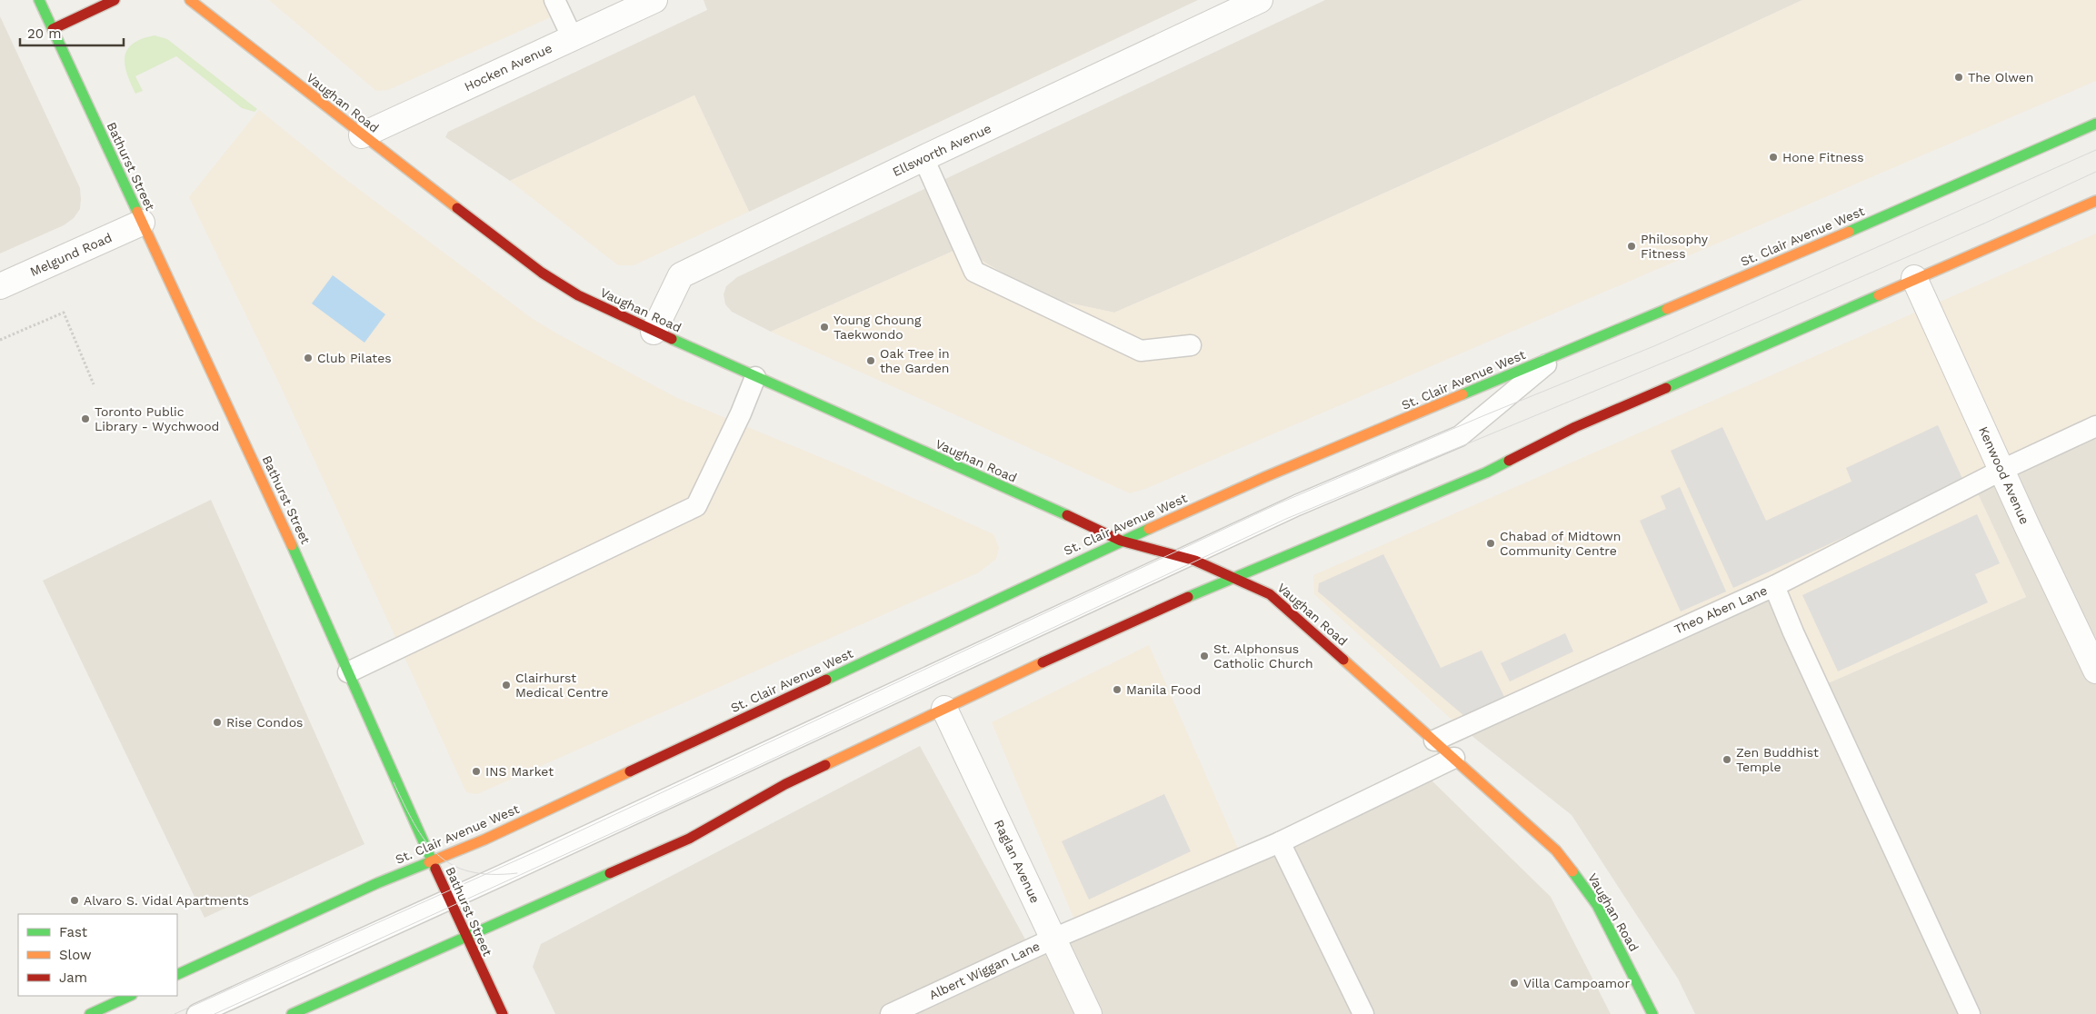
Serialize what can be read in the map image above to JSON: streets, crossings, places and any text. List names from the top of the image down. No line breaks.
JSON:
{"streets":{"main road":["Vaughan Road","Bathurst Street","St. Clair Avenue West"],"street":["Hocken Avenue","Ellsworth Avenue","Melgund Road","Kenwood Avenue","Raglan Avenue"],"lane":["Theo Aben Lane","Albert Wiggan Lane"]},"crossings":[["Hocken Avenue","Vaughan Road"],["Vaughan Road","Ellsworth Avenue"],["Vaughan Road","St. Clair Avenue West"],["Vaughan Road","Theo Aben Lane"],["Vaughan Road","Albert Wiggan Lane"],["Bathurst Street","St. Clair Avenue West"],["Bathurst Street","Melgund Road"],["Kenwood Avenue","Theo Aben Lane"],["Raglan Avenue","Albert Wiggan Lane"]],"places":["The Olwen","Hone Fitness","Philosophy Fitness","Young Choung Taekwondo","Club Pilates","Oak Tree in the Garden","Toronto Public Library - Wychwood","Chabad of Midtown Community Centre","St. Alphonsus Catholic Church","Clairhurst Medical Centre","Manila Food","Rise Condos","Zen Buddhist Temple","INS Market","Alvaro S. Vidal Apartments","Villa Campoamor"],"legend":["Fast","Slow","Jam"],"scale_bar":"20 m"}
